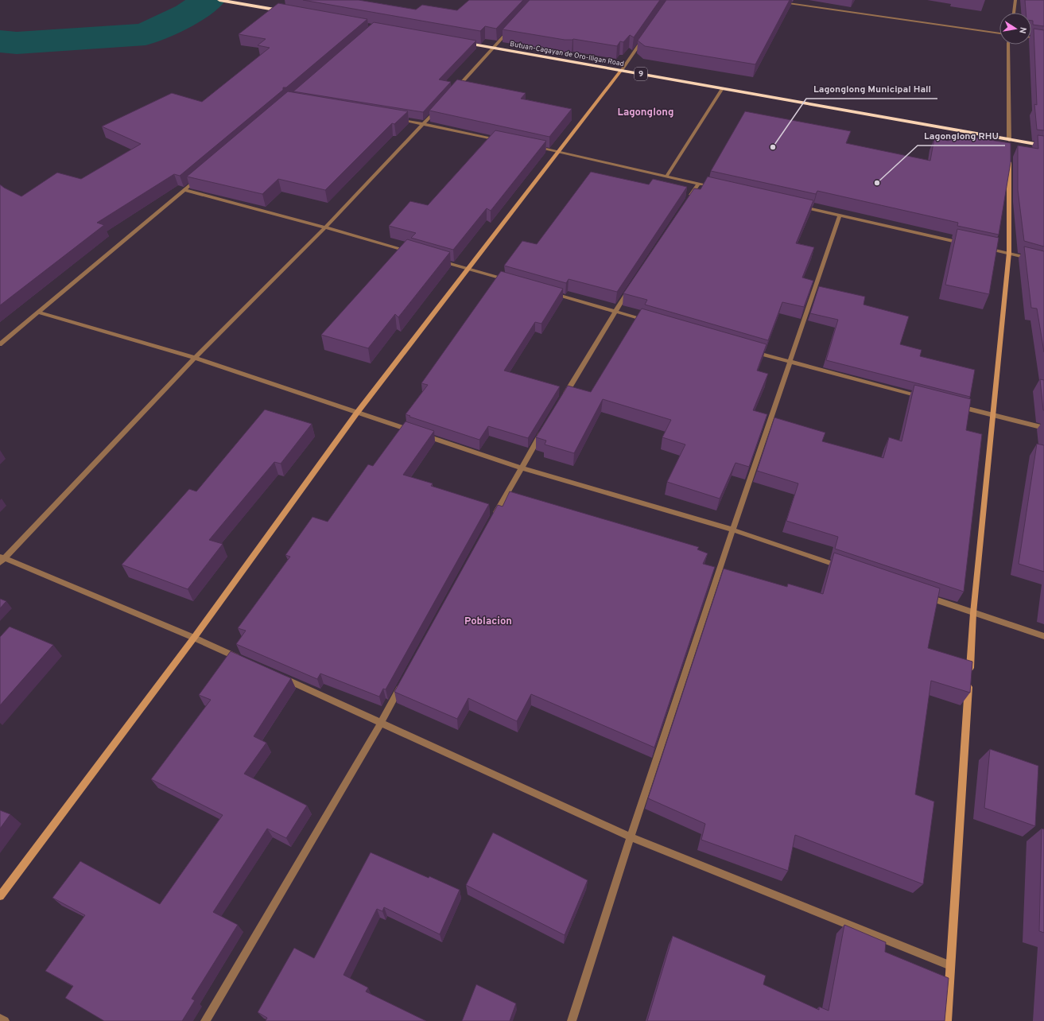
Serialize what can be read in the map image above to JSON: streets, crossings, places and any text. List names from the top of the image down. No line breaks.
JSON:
{"streets":{"highway":["Butuan-Cagayan de Oro-Iligan Road","9"]},"districts":["Lagonglong","Poblacion"],"places":["Lagonglong Municipal Hall","Lagonglong RHU"],"north":"right"}
